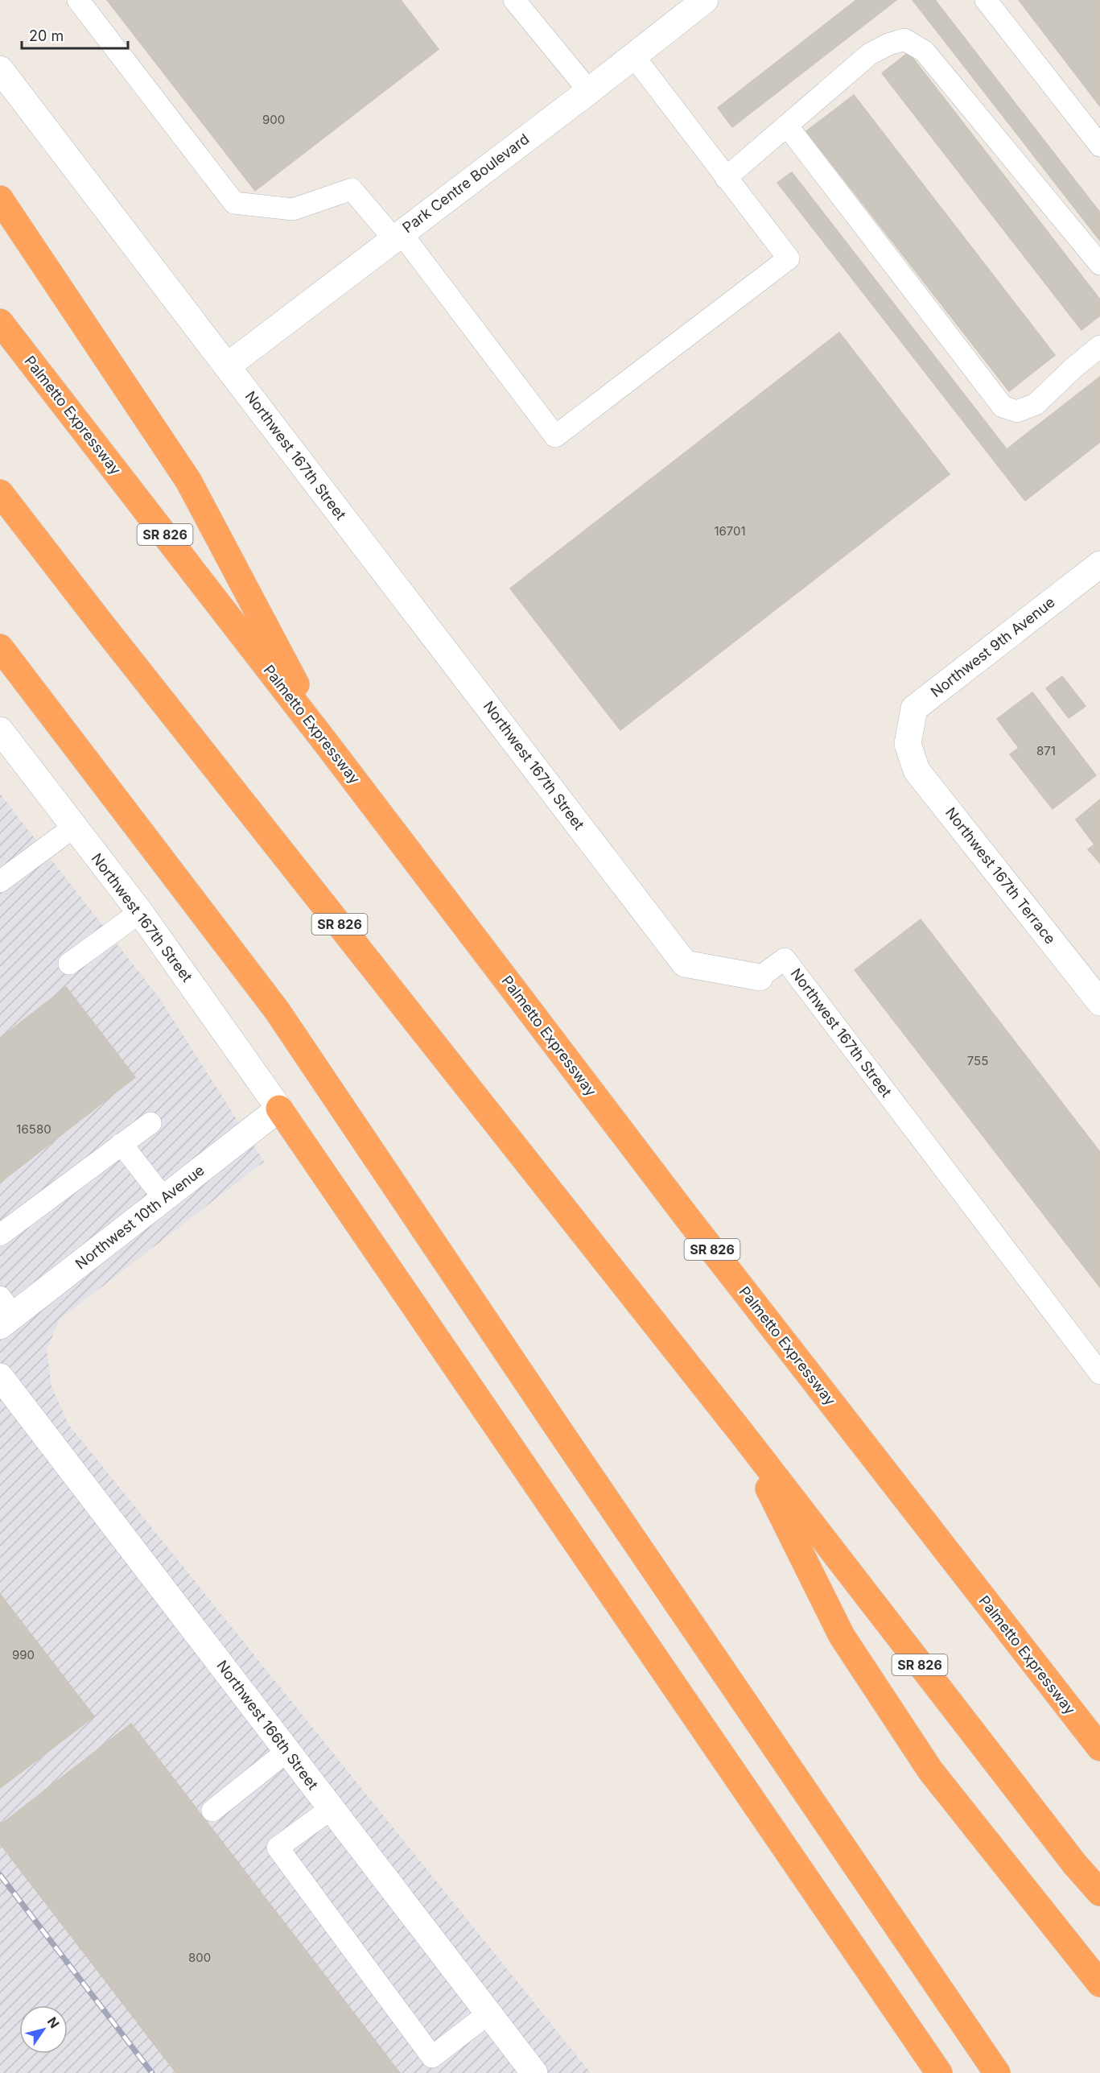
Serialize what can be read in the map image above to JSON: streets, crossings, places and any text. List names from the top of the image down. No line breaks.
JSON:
{"streets":{"highway":["Palmetto Expressway","SR 826"],"street":["Park Centre Boulevard","Northwest 167th Street","Northwest 9th Avenue","Northwest 167th Terrace","Northwest 10th Avenue","Northwest 166th Street"]},"crossings":[["Park Centre Boulevard","Northwest 167th Street"],["Northwest 167th Street","Northwest 10th Avenue"],["Northwest 9th Avenue","Northwest 167th Terrace"]],"house_numbers":["900","16701","871","755","16580","990","800"],"scale_bar":"20 m","north":"top right"}
